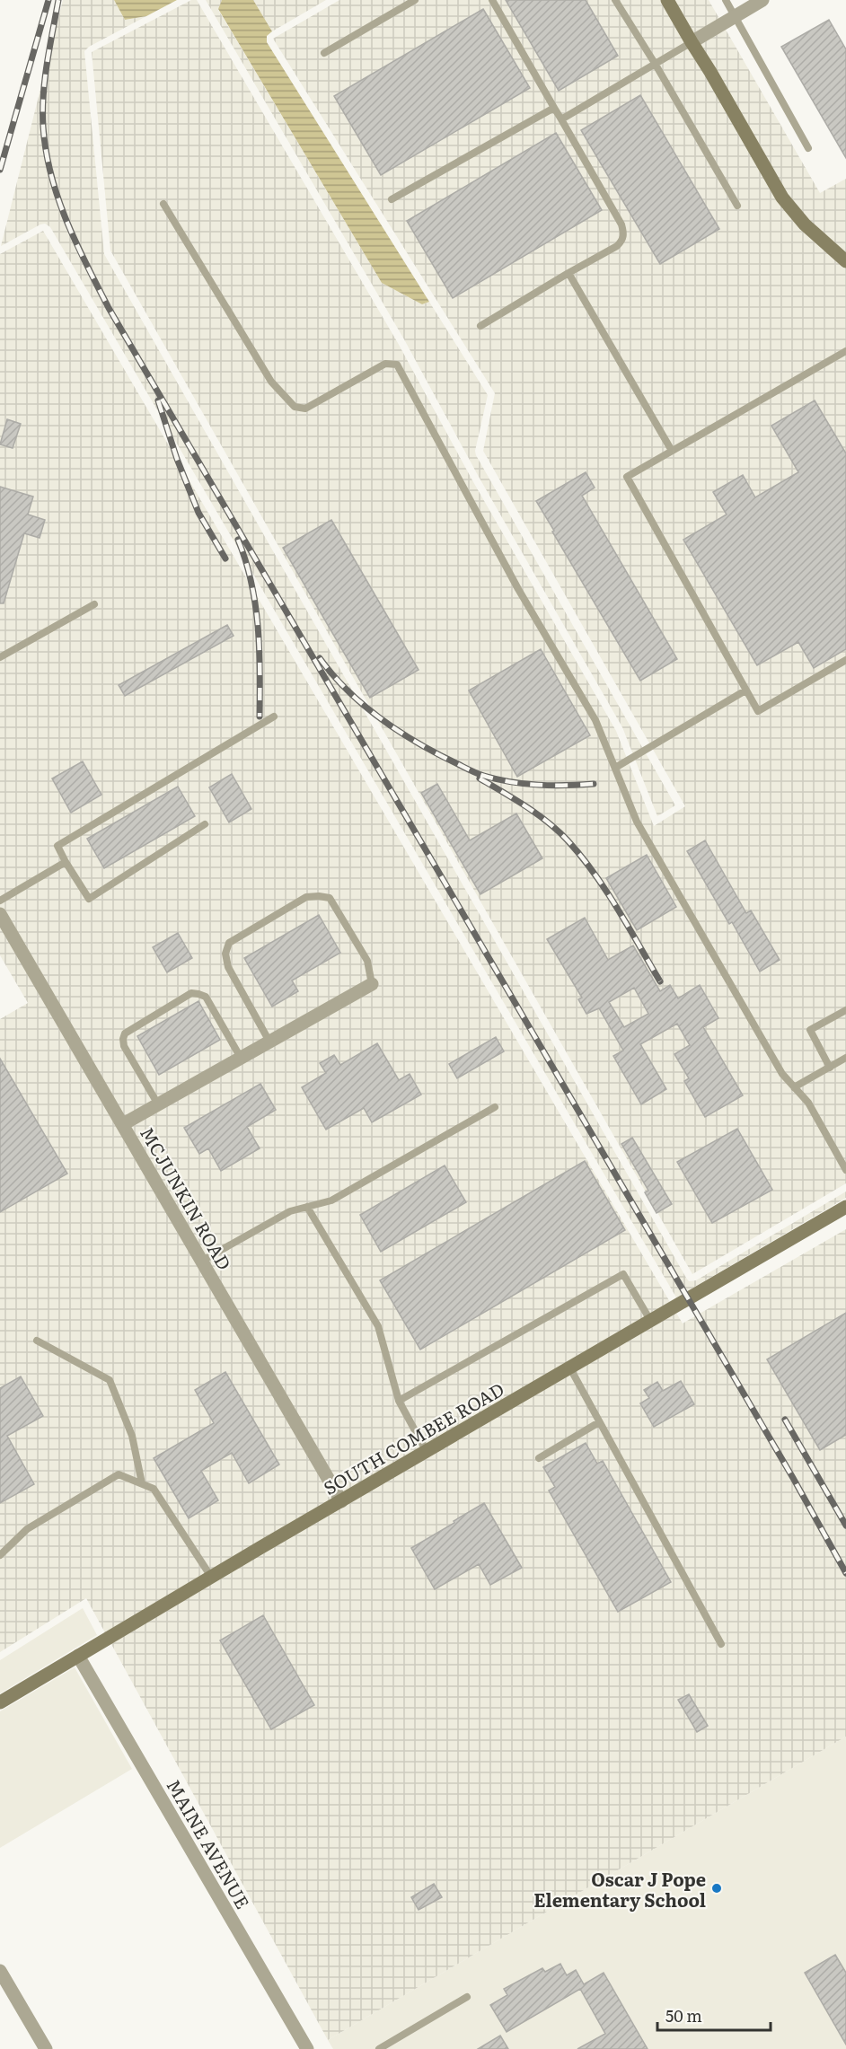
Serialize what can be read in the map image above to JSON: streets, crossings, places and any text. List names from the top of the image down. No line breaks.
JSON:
{"streets":{"main road":["SOUTH COMBEE ROAD"],"street":["MCJUNKIN ROAD","MAINE AVENUE"]},"crossings":[["MCJUNKIN ROAD","SOUTH COMBEE ROAD"],["SOUTH COMBEE ROAD","MAINE AVENUE"]],"places":["Oscar J Pope Elementary School"],"scale_bar":"50 m"}
